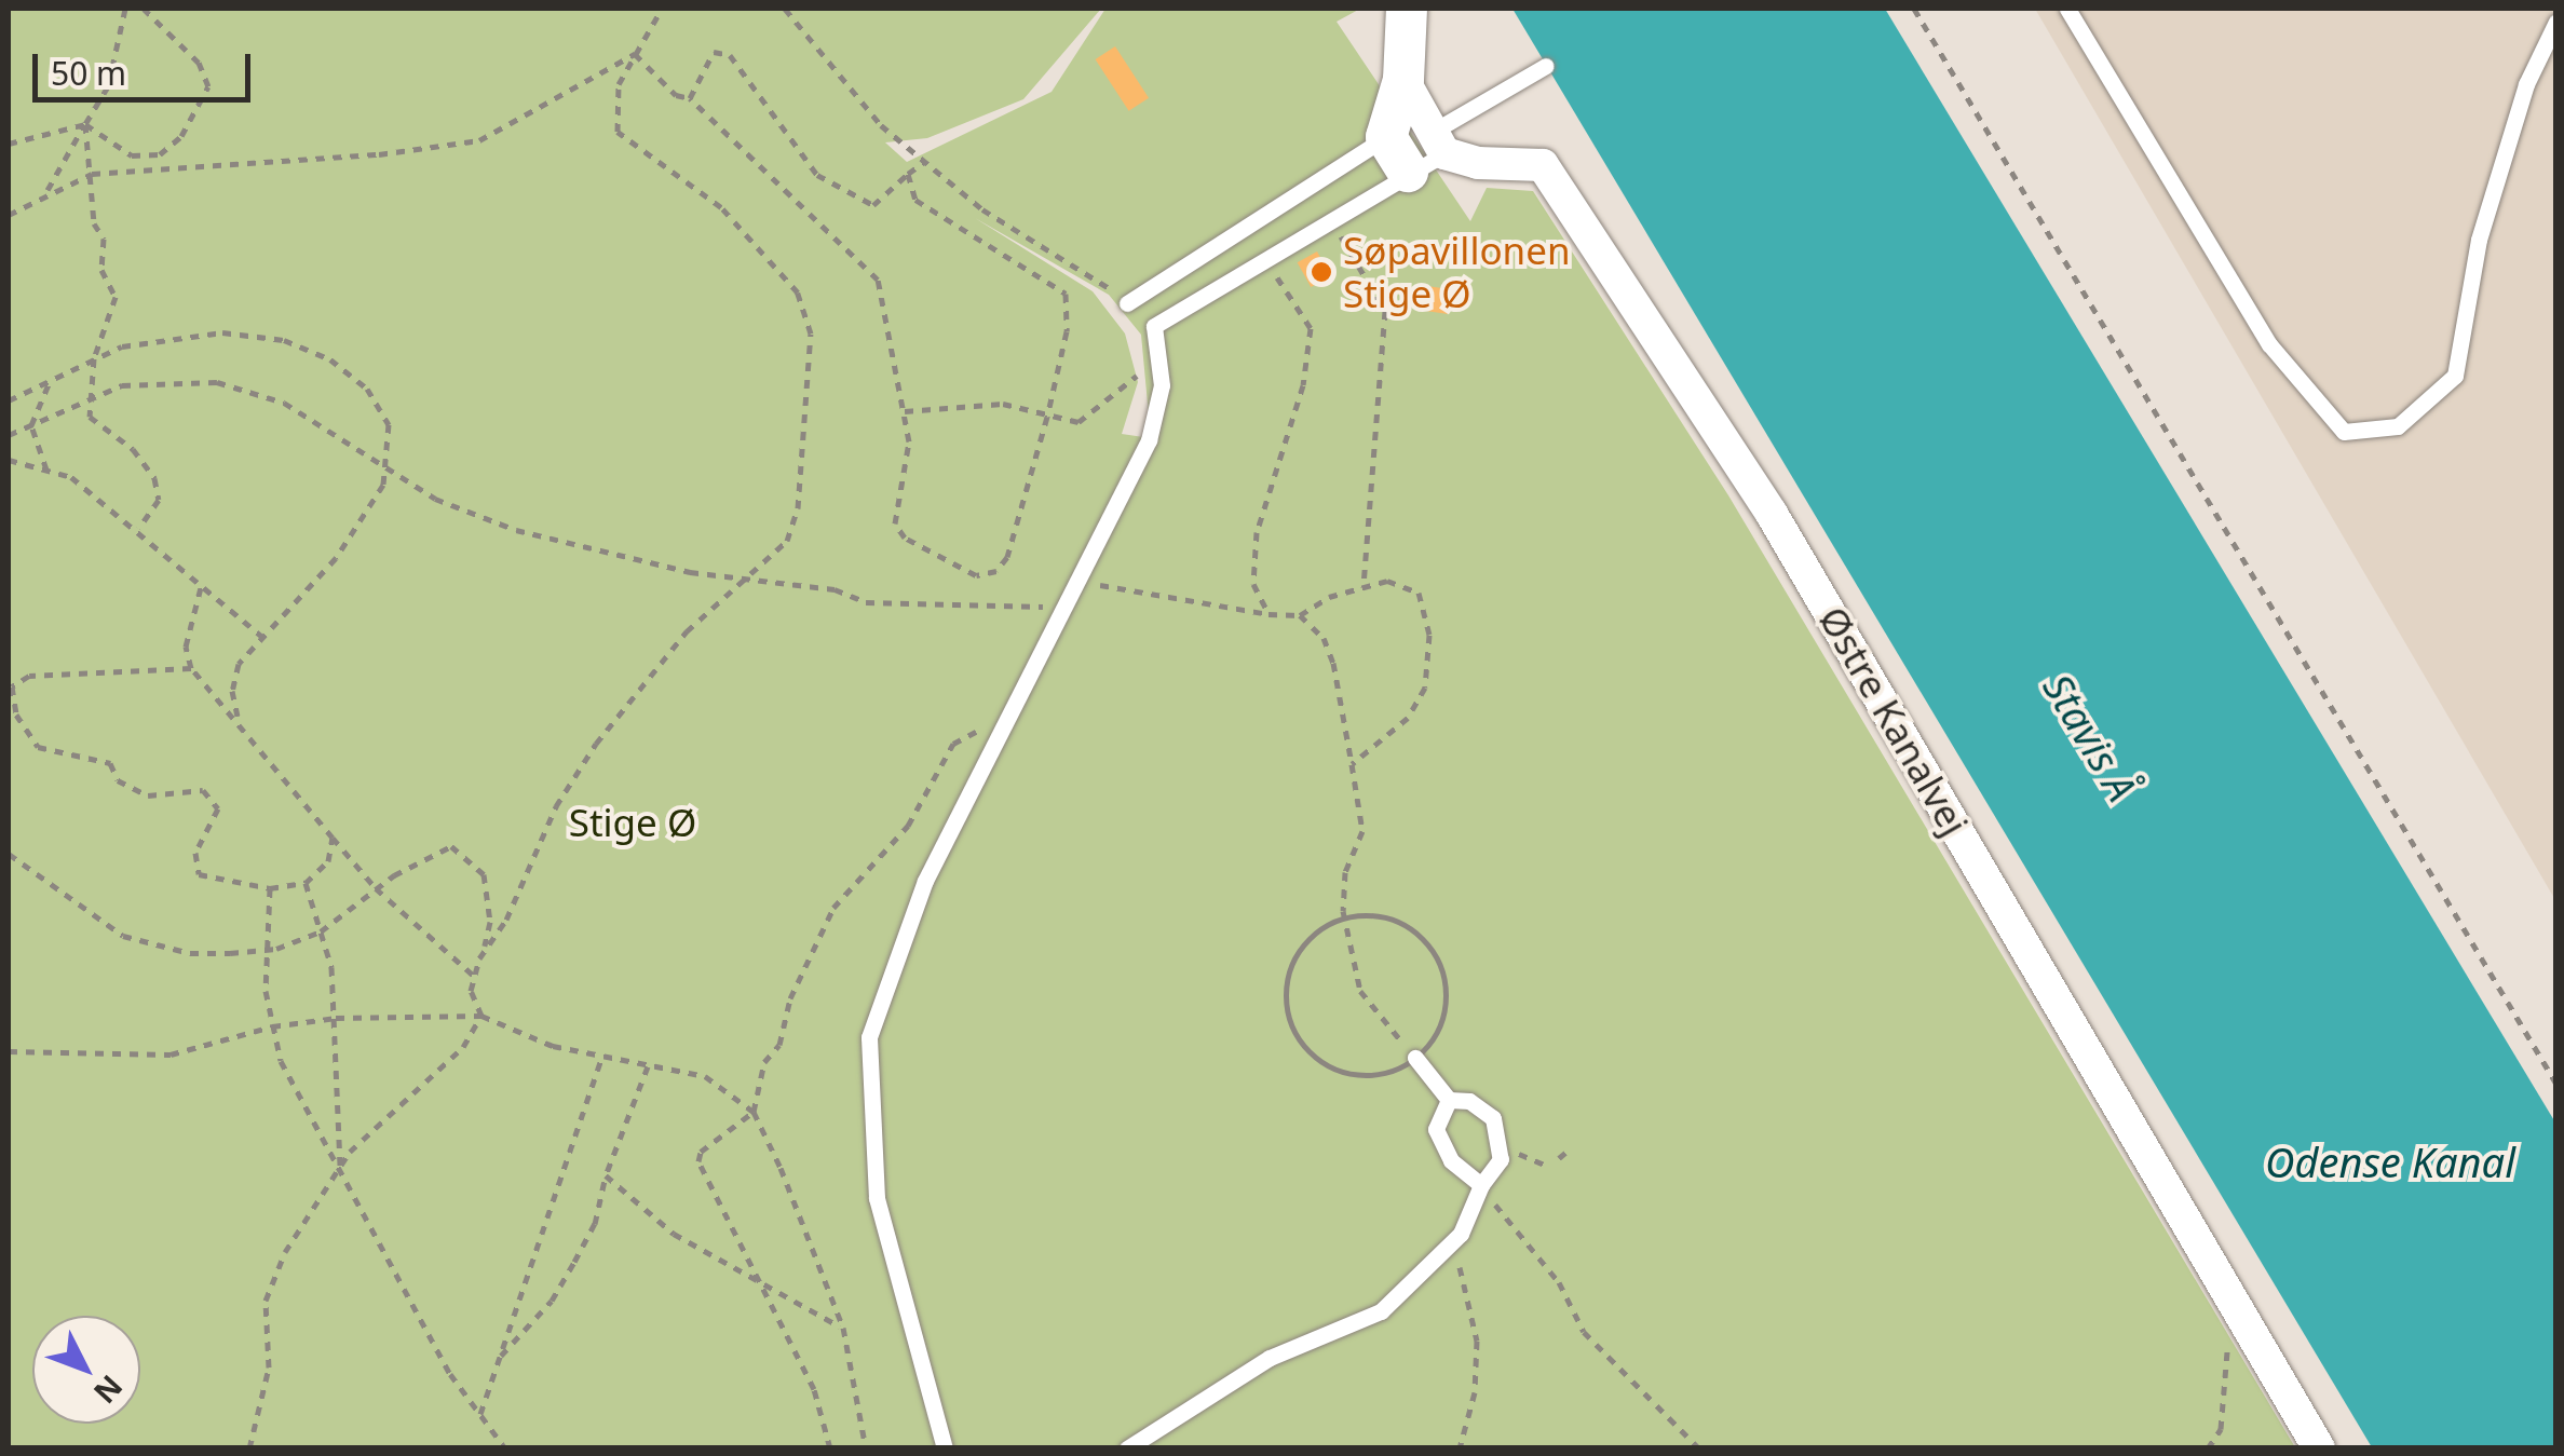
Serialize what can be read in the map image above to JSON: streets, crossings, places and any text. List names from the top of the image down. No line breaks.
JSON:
{"streets":{"street":["Østre Kanalvej"]},"water":["Stavis Å","Odense Kanal"],"parks":["Stige Ø"],"places":["Søpavillonen Stige Ø"],"scale_bar":"50 m","north":"bottom right"}
